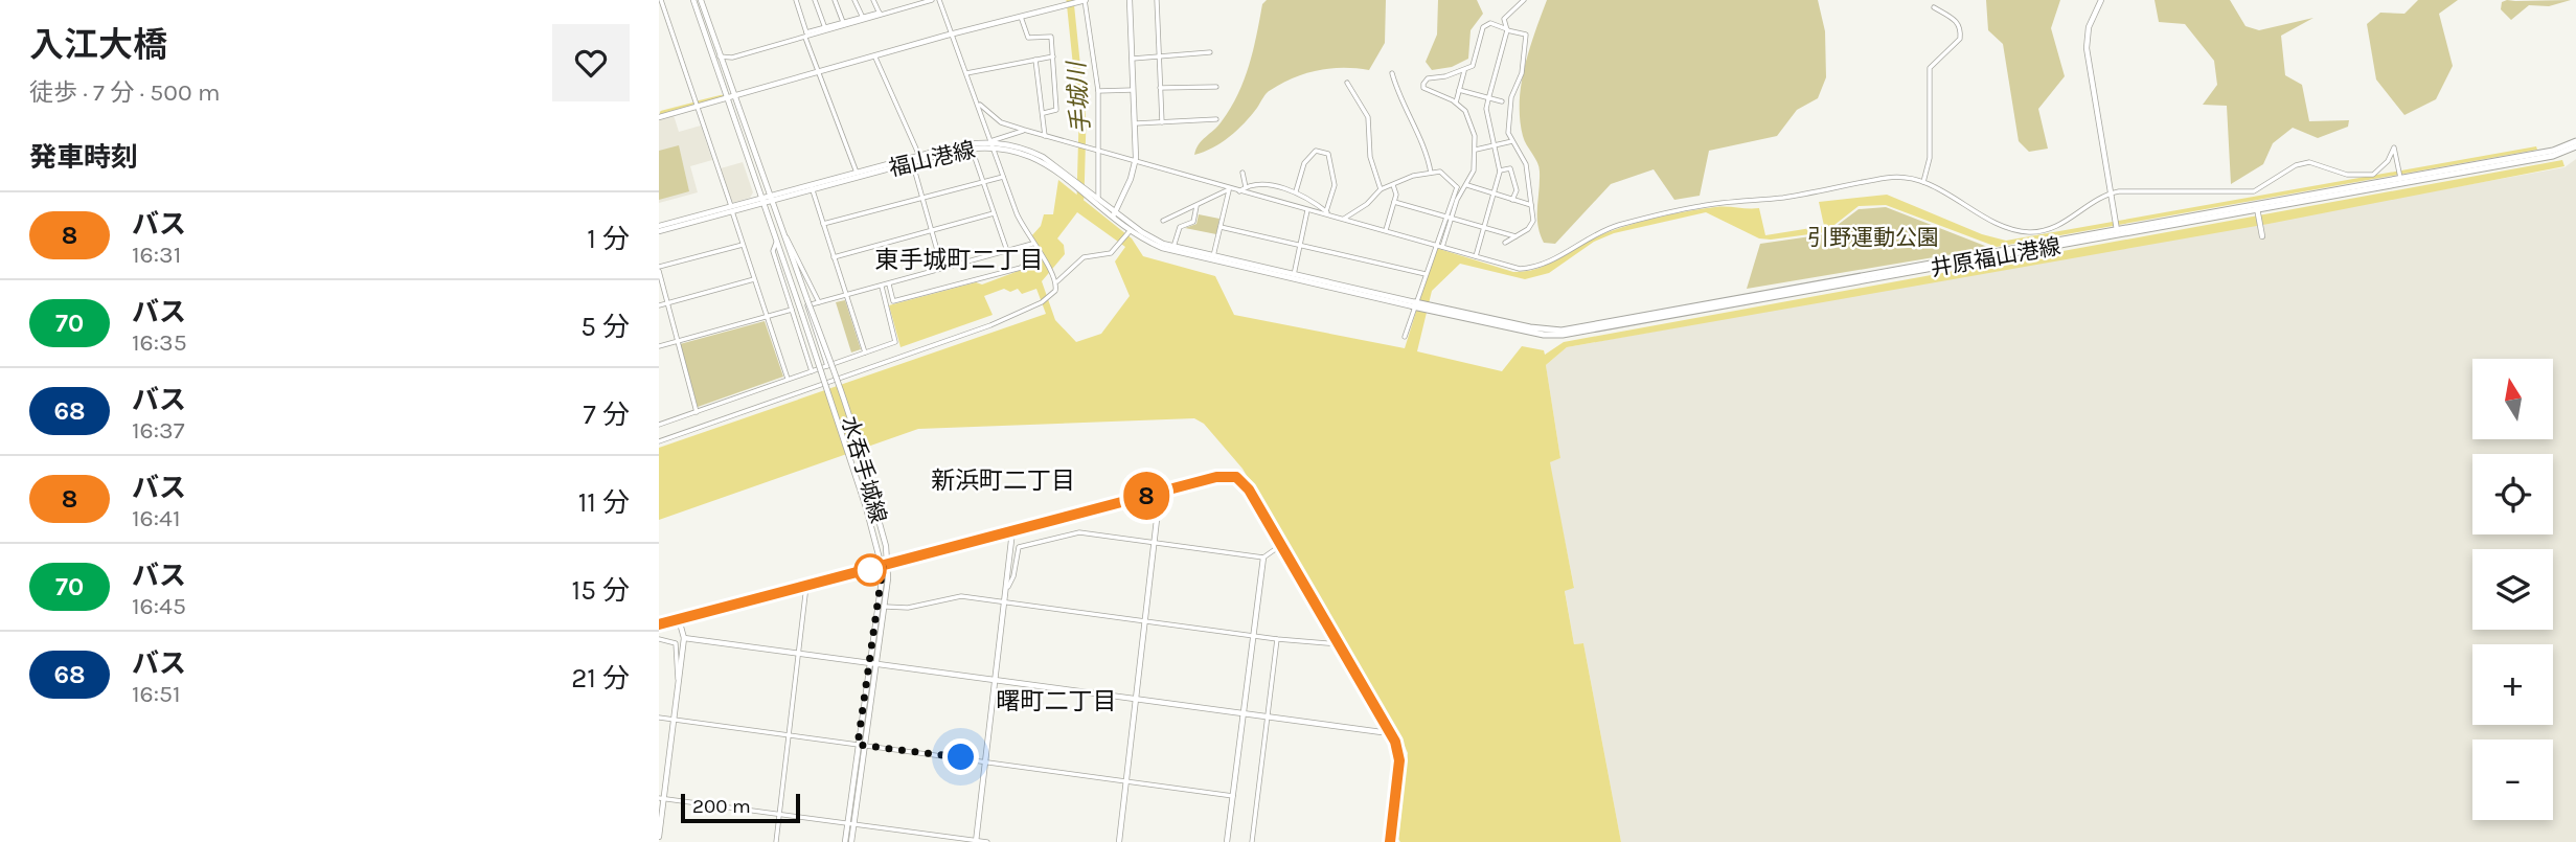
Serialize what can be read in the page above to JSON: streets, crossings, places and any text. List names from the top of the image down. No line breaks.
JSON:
{"streets":{"main road":["福山港線","井原福山港線","水呑手城線"]},"crossings":[["福山港線","井原福山港線"],["福山港線","水呑手城線"]],"districts":["東手城町二丁目","新浜町二丁目","曙町二丁目"],"water":["手城川"],"parks":["引野運動公園"],"lines":["bus line 8"],"scale_bar":"200 m","north":"top","page":{"heading":[["入江大橋","徒歩 · 7 分 · 500 m"],"発車時刻"],"on_map":"8","list":[{"mark":"8","name":"バス","note":"16:31","value":"1 分"},{"mark":"70","name":"バス","note":"16:35","value":"5 分"},{"mark":"68","name":"バス","note":"16:37","value":"7 分"},{"mark":"8","name":"バス","note":"16:41","value":"11 分"},{"mark":"70","name":"バス","note":"16:45","value":"15 分"},{"mark":"68","name":"バス","note":"16:51","value":"21 分"}],"map_buttons":["+","−"],"scale":"200 m"}}
